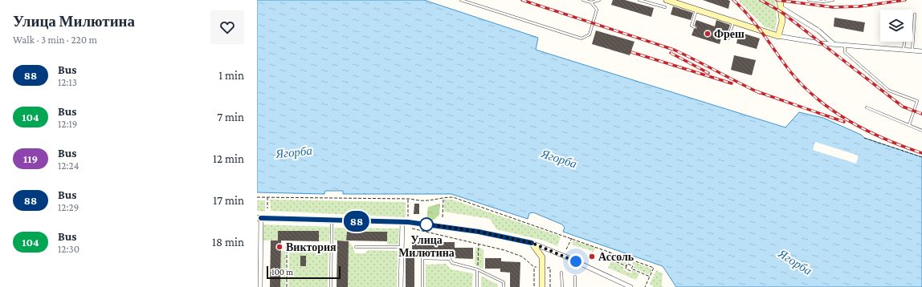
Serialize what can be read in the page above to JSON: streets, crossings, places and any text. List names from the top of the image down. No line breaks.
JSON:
{"water":["Ягорба"],"places":["Фреш","Улица Милютина","Виктория","Ассоль"],"lines":["bus line 88"],"scale_bar":"100 m","page":{"heading":["Улица Милютина","Walk · 3 min · 220 m"],"on_map":"88","list":[{"mark":"88","name":"Bus","note":"12:13","value":"1 min"},{"mark":"104","name":"Bus","note":"12:19","value":"7 min"},{"mark":"119","name":"Bus","note":"12:24","value":"12 min"},{"mark":"88","name":"Bus","note":"12:29","value":"17 min"},{"mark":"104","name":"Bus","note":"12:30","value":"18 min"}],"scale":"100 m"}}
